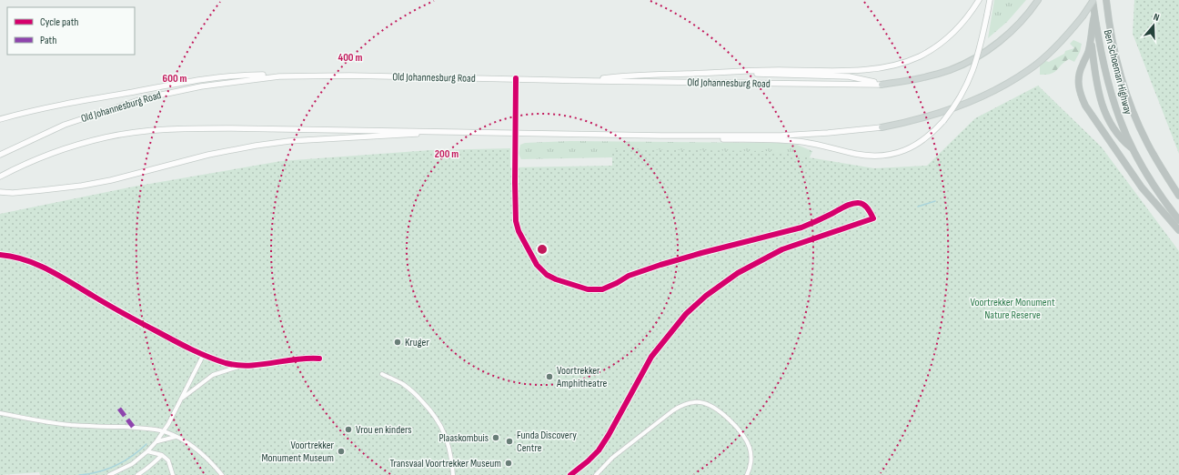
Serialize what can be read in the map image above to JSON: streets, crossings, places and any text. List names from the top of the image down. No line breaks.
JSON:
{"streets":{"highway":["Ben Schoeman Highway"],"main road":["Old Johannesburg Road"]},"parks":["Voortrekker Monument Nature Reserve"],"places":["Kruger","Voortrekker Amphitheatre","Vrou en kinders","Plaaskombuis","Funda Discovery Centre","Voortrekker Monument Museum","Transvaal Voortrekker Museum"],"legend":["Cycle path","Path"],"north":"top","rings":["400 m","600 m","200 m"]}
